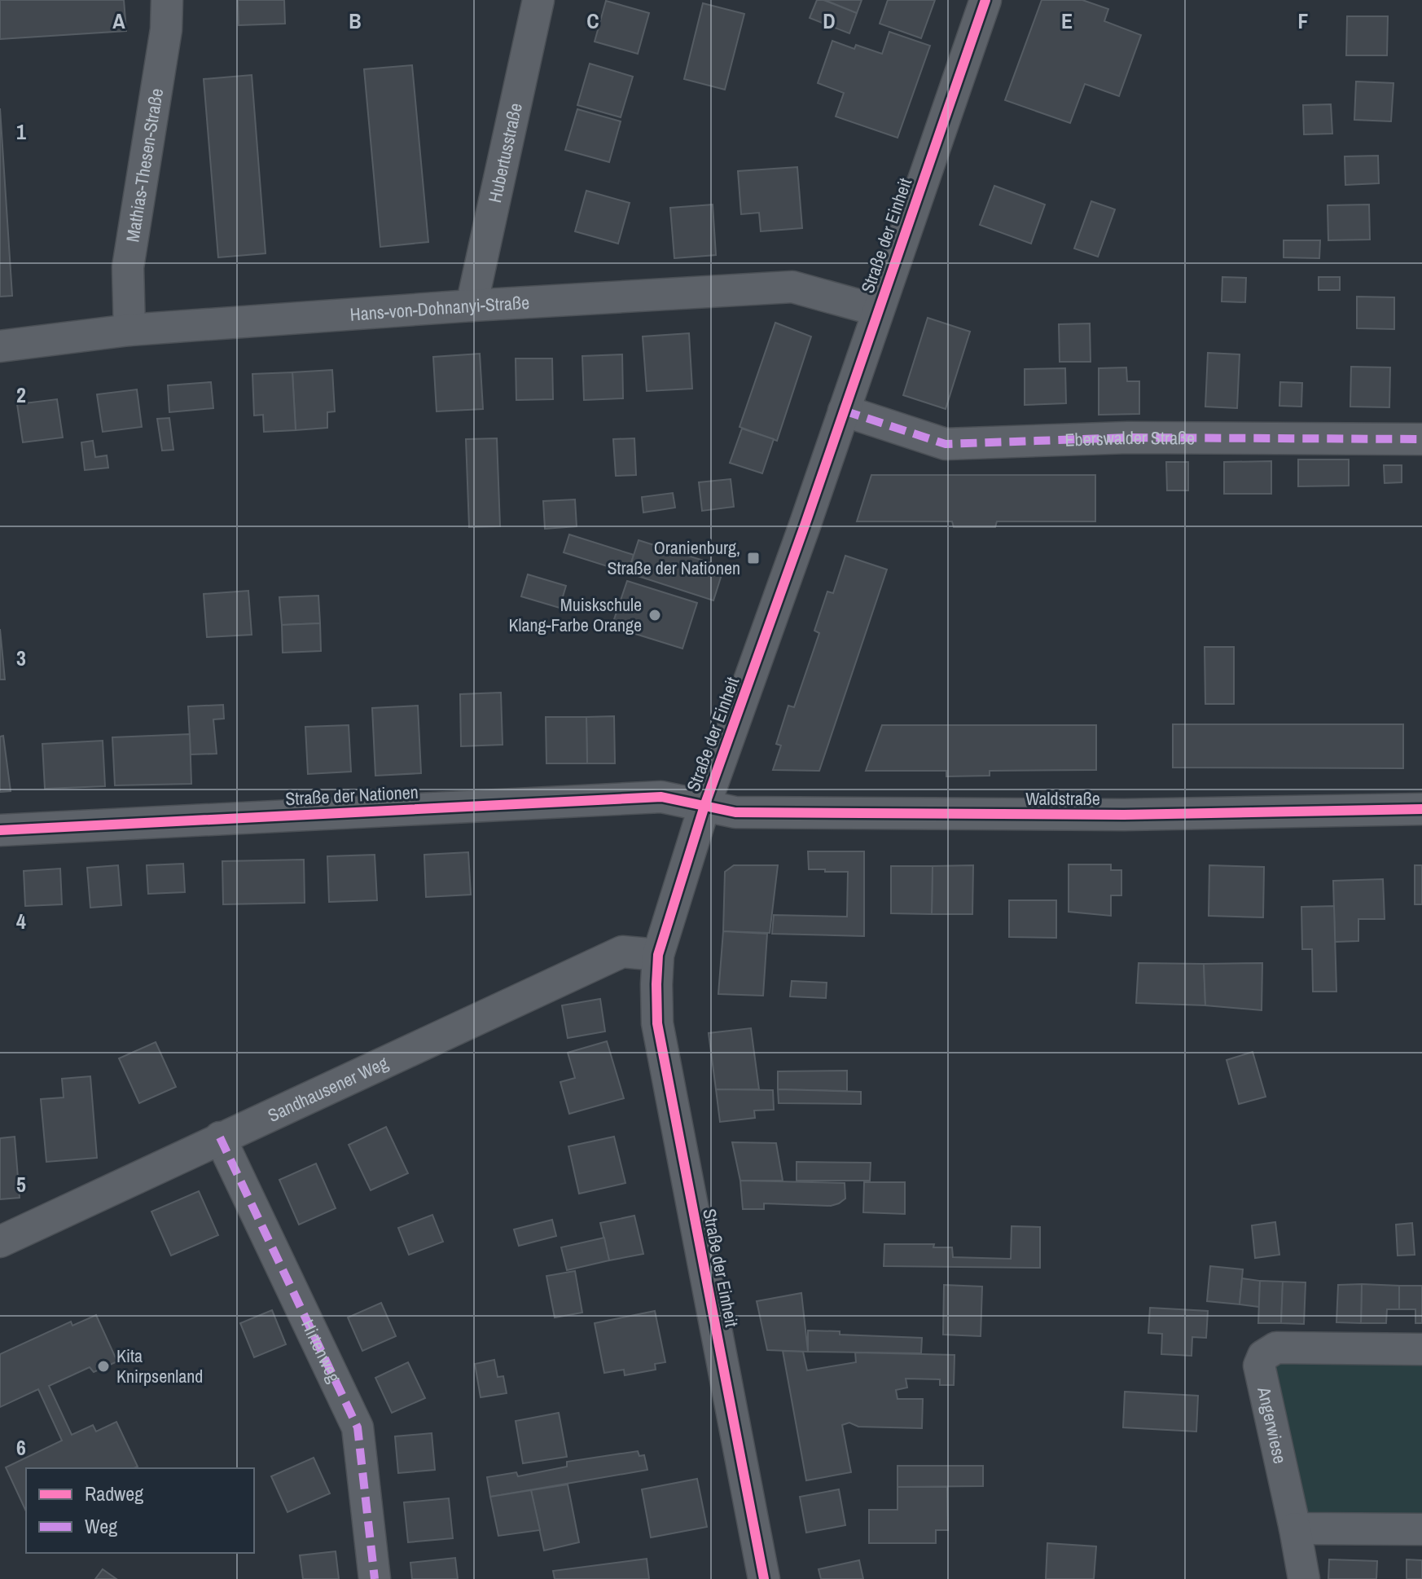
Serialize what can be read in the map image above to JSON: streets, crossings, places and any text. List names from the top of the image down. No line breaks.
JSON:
{"streets":{"street":["Hubertusstraße","Mathias-Thesen-Straße","Straße der Einheit","Hans-von-Dohnanyi-Straße","Eberswalder Straße","Straße der Nationen","Waldstraße","Sandhausener Weg","Hirtenweg","Angerwiese"]},"crossings":[["Hubertusstraße","Hans-von-Dohnanyi-Straße"],["Mathias-Thesen-Straße","Hans-von-Dohnanyi-Straße"],["Straße der Einheit","Hans-von-Dohnanyi-Straße"],["Straße der Einheit","Eberswalder Straße"],["Straße der Einheit","Straße der Nationen"],["Straße der Einheit","Waldstraße"],["Straße der Einheit","Sandhausener Weg"],["Straße der Nationen","Waldstraße"],["Sandhausener Weg","Hirtenweg"]],"places":{"transit":["Oranienburg, Straße der Nationen"],"other":["Muiskschule Klang-Farbe Orange","Kita Knirpsenland"]},"legend":["Radweg","Weg"],"grid":{"columns":["A","B","C","D","E","F"],"rows":["1","2","3","4","5","6"]}}
